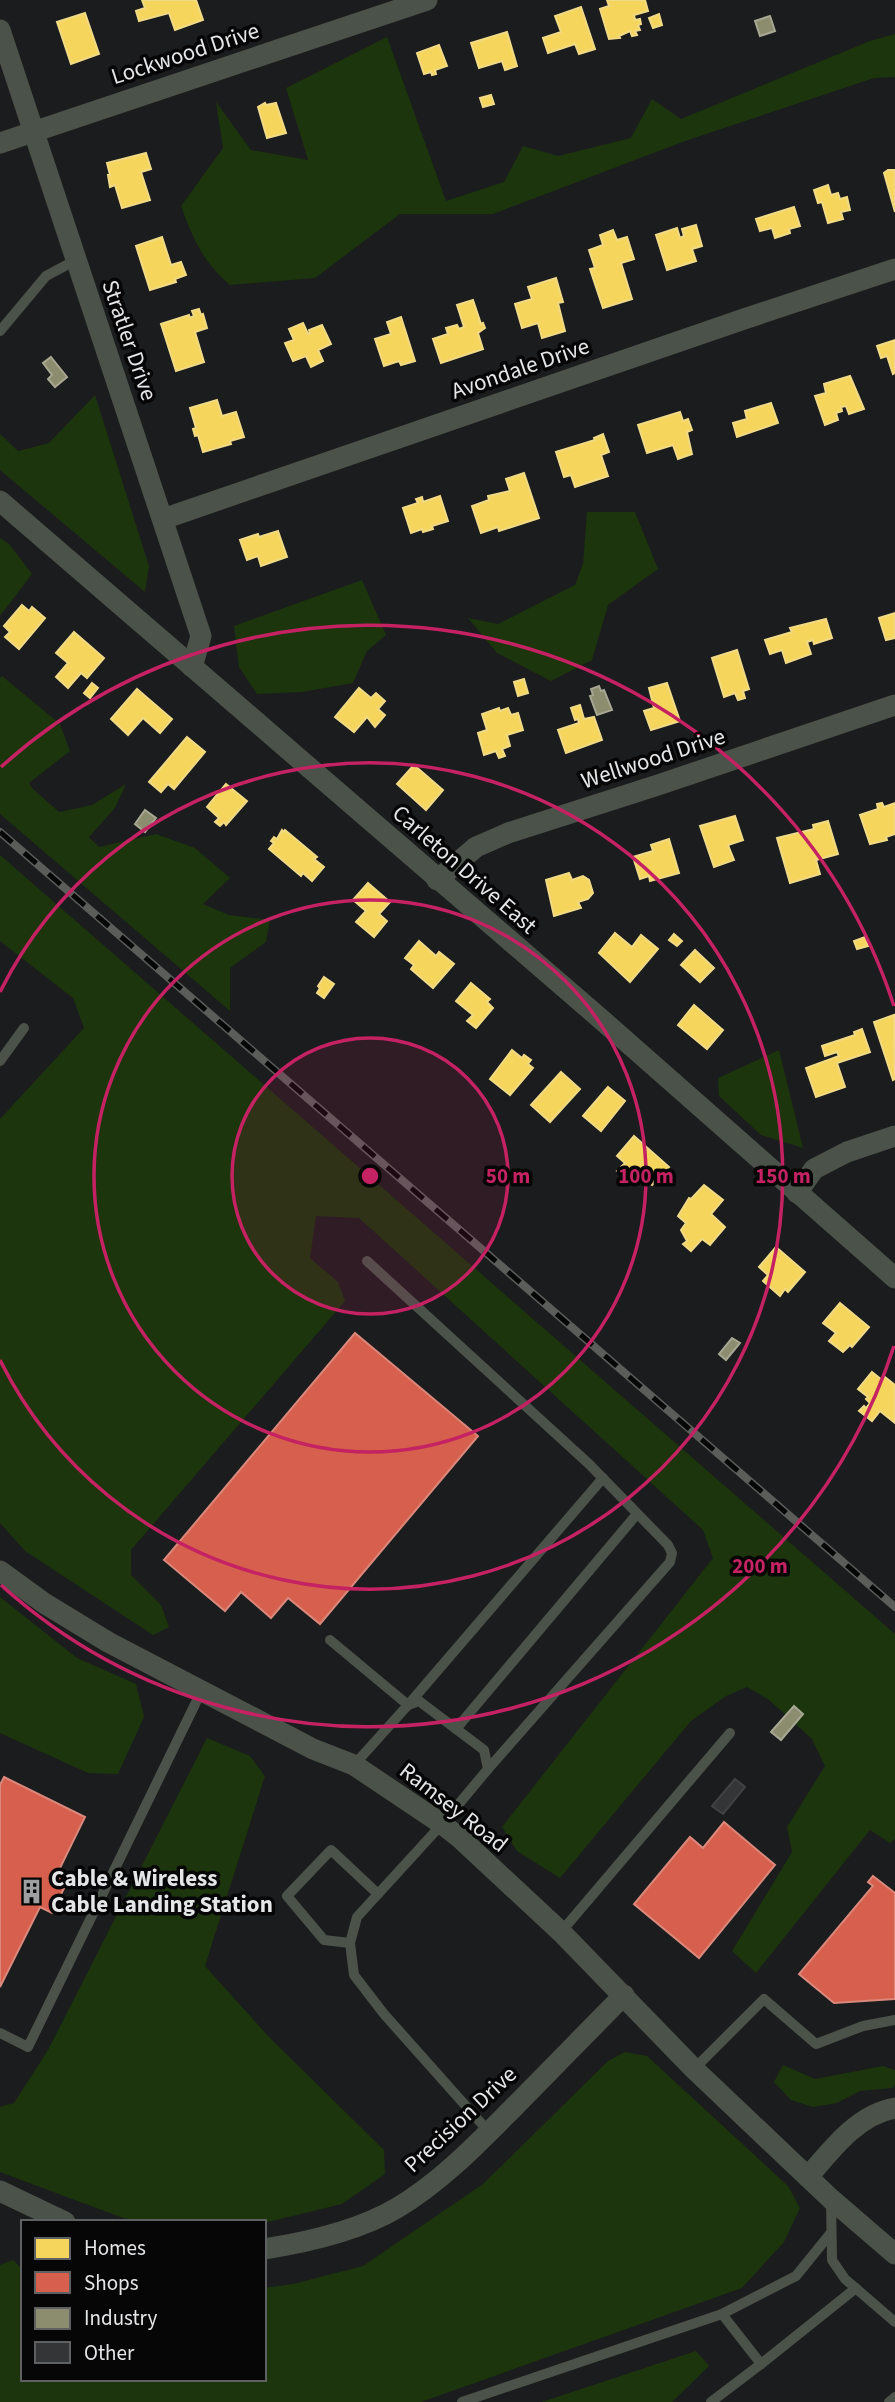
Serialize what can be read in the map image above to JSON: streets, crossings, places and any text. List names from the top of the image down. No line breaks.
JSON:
{"streets":{"street":["Lockwood Drive","Stratler Drive","Avondale Drive","Wellwood Drive","Carleton Drive East","Ramsey Road","Precision Drive"]},"crossings":[["Lockwood Drive","Stratler Drive"],["Stratler Drive","Avondale Drive"],["Stratler Drive","Carleton Drive East"],["Wellwood Drive","Carleton Drive East"],["Ramsey Road","Precision Drive"]],"places":{"building":["Cable & Wireless Cable Landing Station"]},"legend":["Homes","Shops","Industry","Other"],"rings":["50 m","100 m","150 m","200 m"]}
